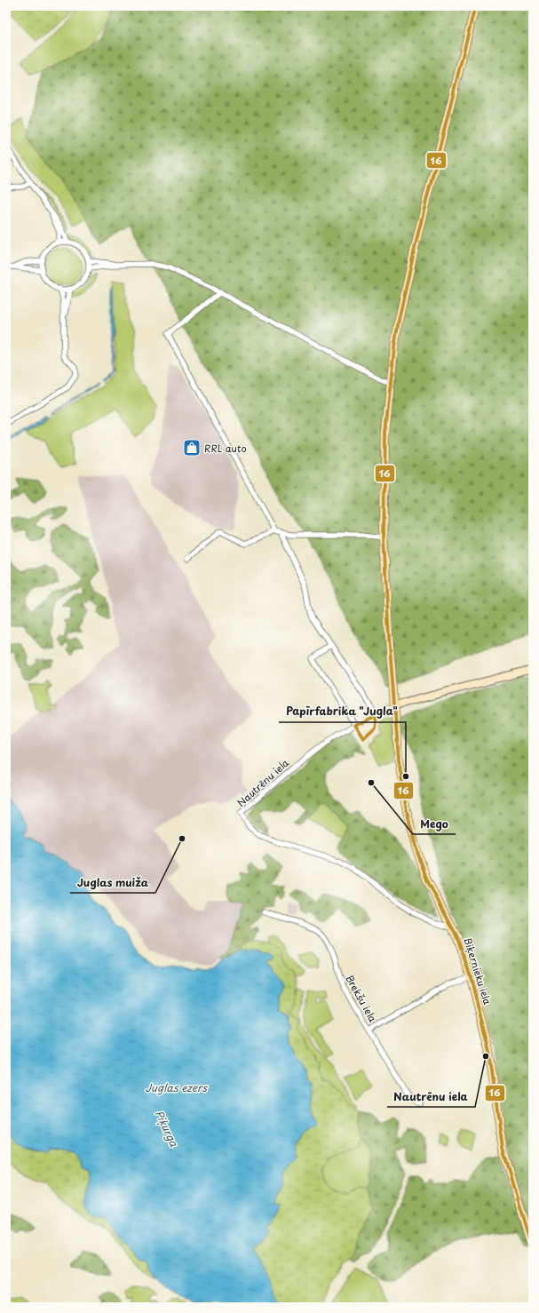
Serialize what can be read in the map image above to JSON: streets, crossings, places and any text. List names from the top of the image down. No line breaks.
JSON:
{"streets":{"main road":["Biķernieku iela"],"street":["Nautrēnu iela","Brekšu iela"]},"crossings":[["Nautrēnu iela","Biķernieku iela"],["Biķernieku iela","Brekšu iela"]],"water":["Juglas ezers","Piķurga"],"places":{"shop":["RRL auto"],"other":["Papīrfabrika \"Jugla\"","Mego","Juglas muiža","Nautrēnu iela"]},"lines":["transit line 16"]}
